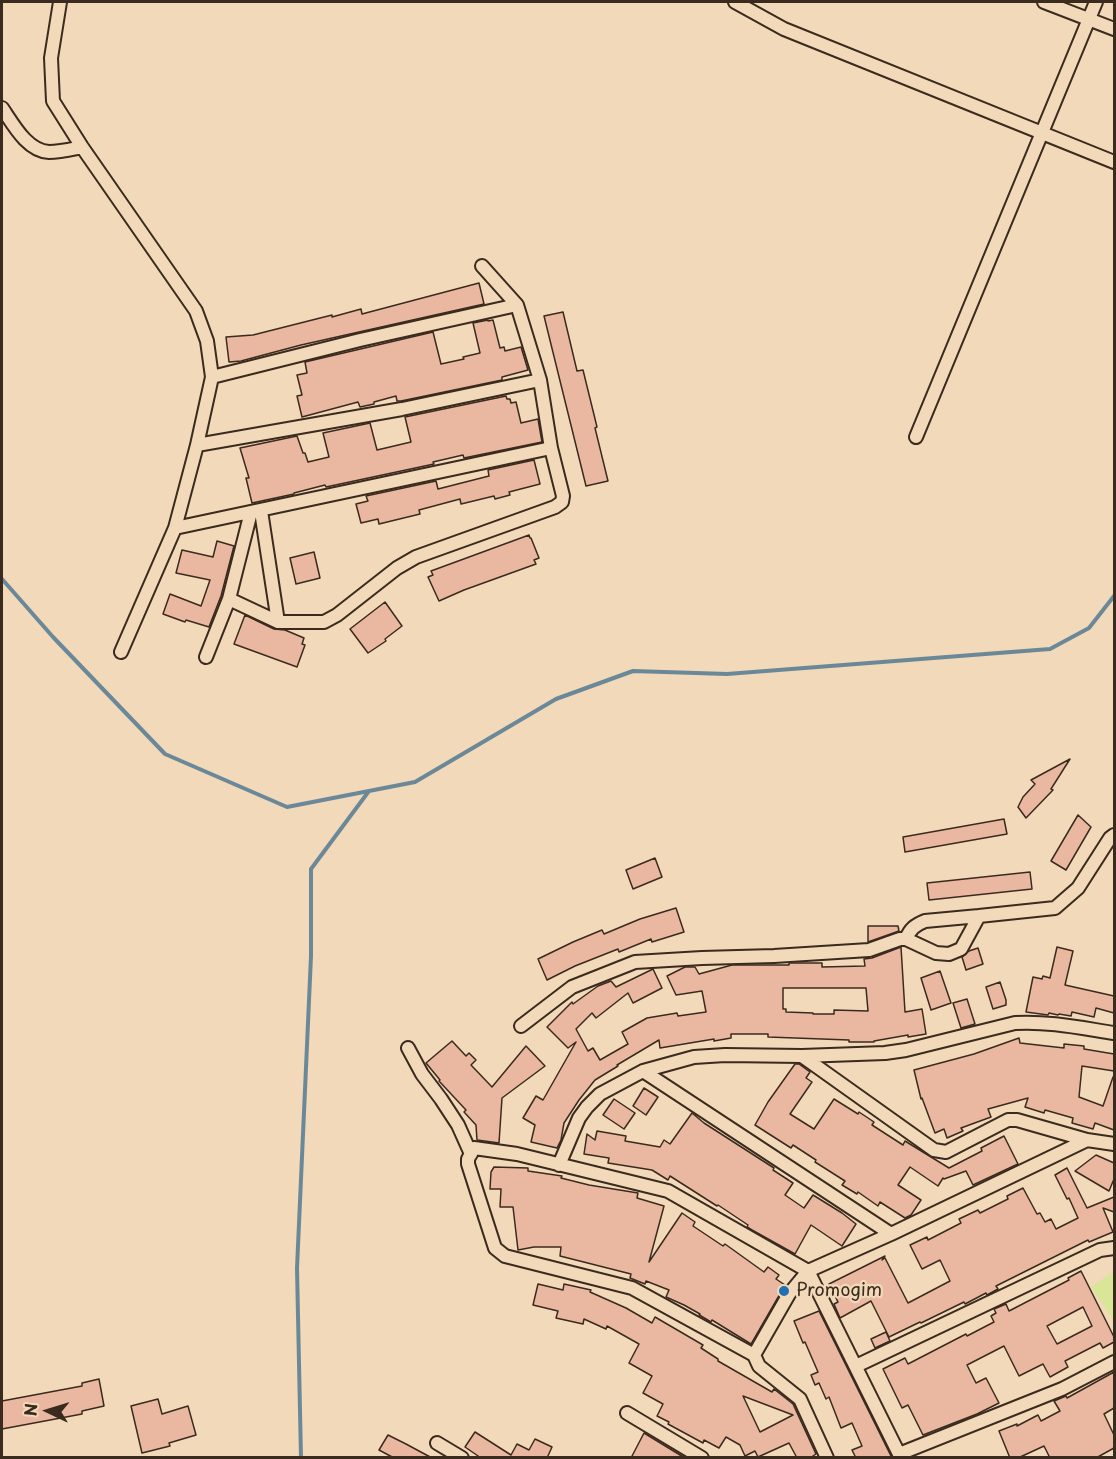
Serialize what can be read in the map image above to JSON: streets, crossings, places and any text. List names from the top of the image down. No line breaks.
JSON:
{"places":["Promogim"],"north":"left"}
